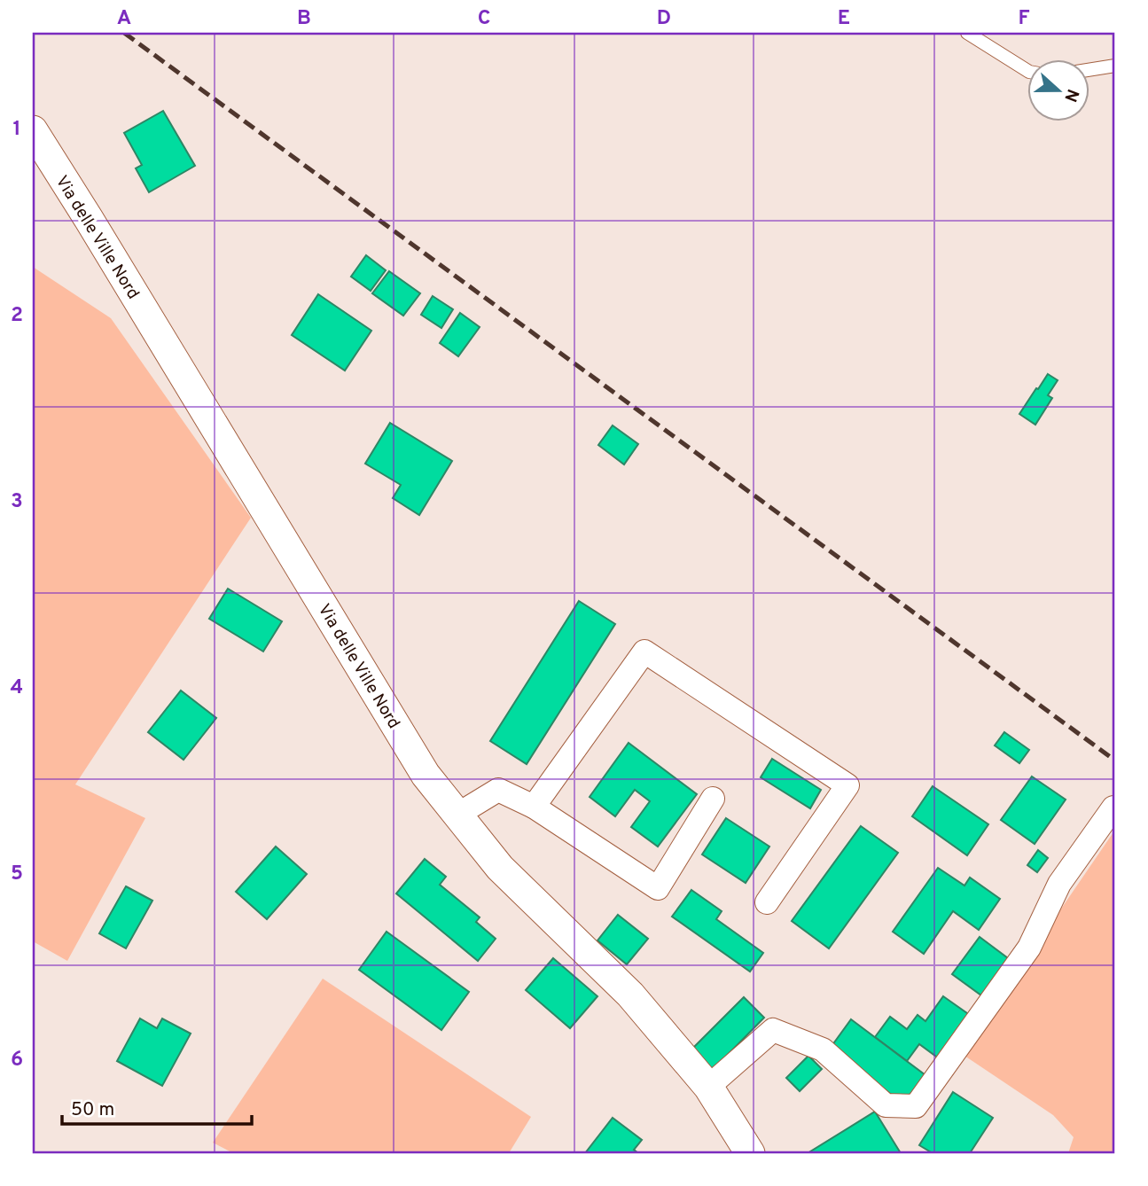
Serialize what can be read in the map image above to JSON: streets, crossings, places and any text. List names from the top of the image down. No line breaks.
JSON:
{"streets":{"street":["Via delle Ville Nord"]},"scale_bar":"50 m","north":"right","grid":{"columns":["A","B","C","D","E","F"],"rows":["1","2","3","4","5","6"]}}
